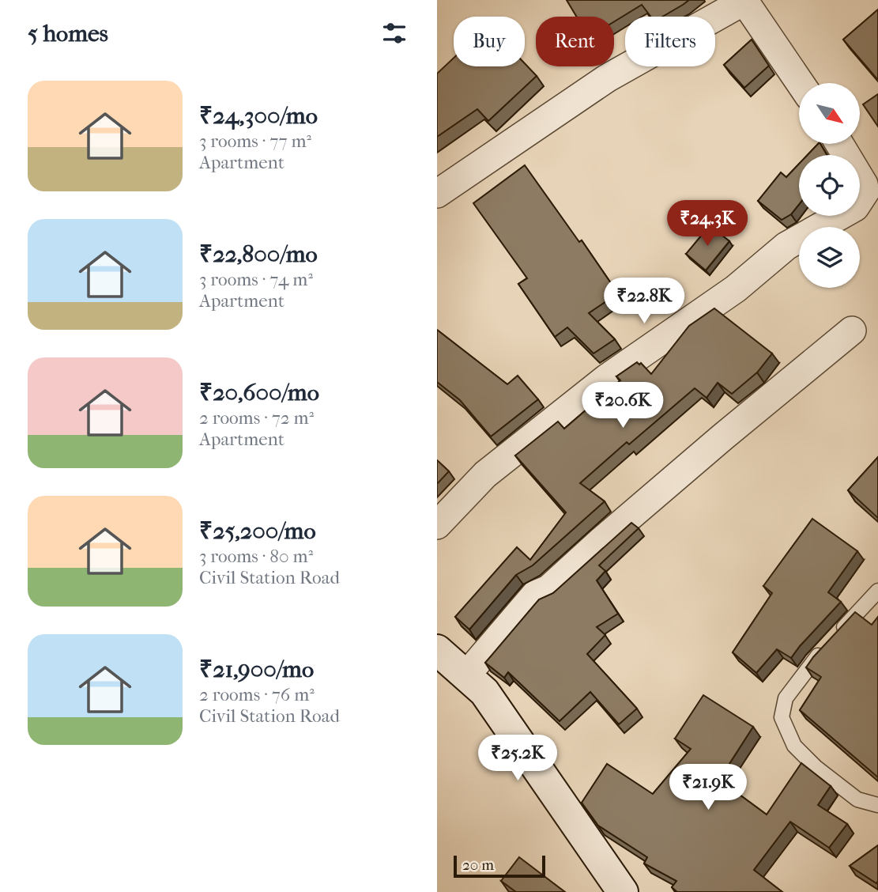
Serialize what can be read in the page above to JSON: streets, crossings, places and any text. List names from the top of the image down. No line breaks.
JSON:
{"scale_bar":"20 m","north":"bottom right","page":{"heading":"5 homes","chip":["Buy","Rent","Filters"],"list":[{"name":"₹24,300/mo","note":"3 rooms · 77 m² · Apartment"},{"name":"₹22,800/mo","note":"3 rooms · 74 m² · Apartment"},{"name":"₹20,600/mo","note":"2 rooms · 72 m² · Apartment"},{"name":"₹25,200/mo","note":"3 rooms · 80 m² · Civil Station Road"},{"name":"₹21,900/mo","note":"2 rooms · 76 m² · Civil Station Road"}],"price":["₹24.3K","₹22.8K","₹20.6K","₹25.2K","₹21.9K"],"scale":"20 m"}}
